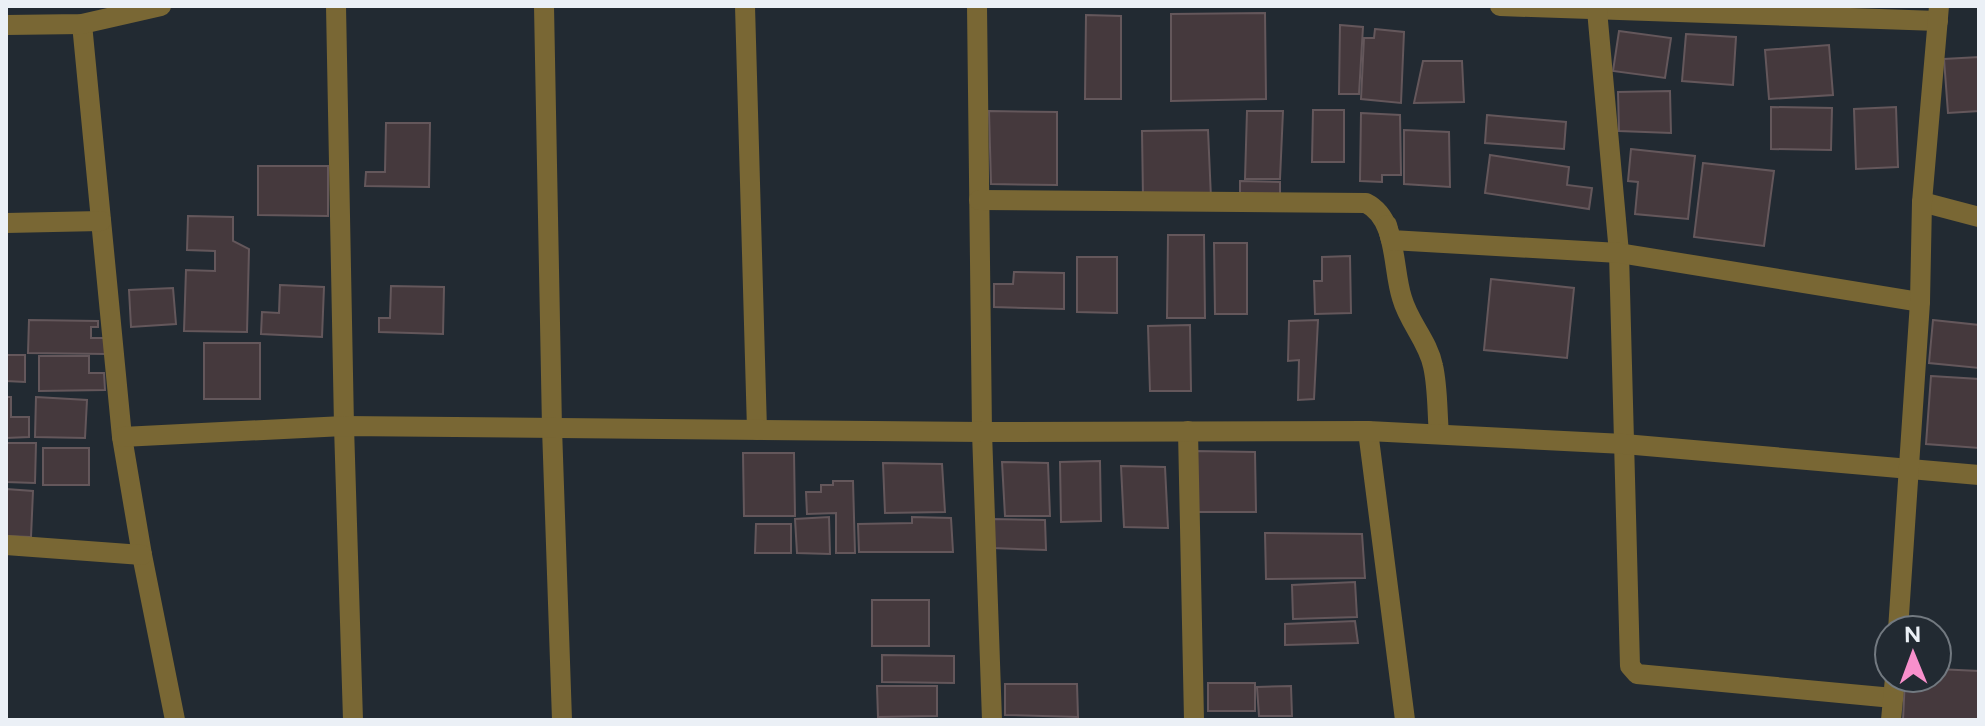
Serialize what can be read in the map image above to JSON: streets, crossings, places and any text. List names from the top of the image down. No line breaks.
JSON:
{"north":"top"}
